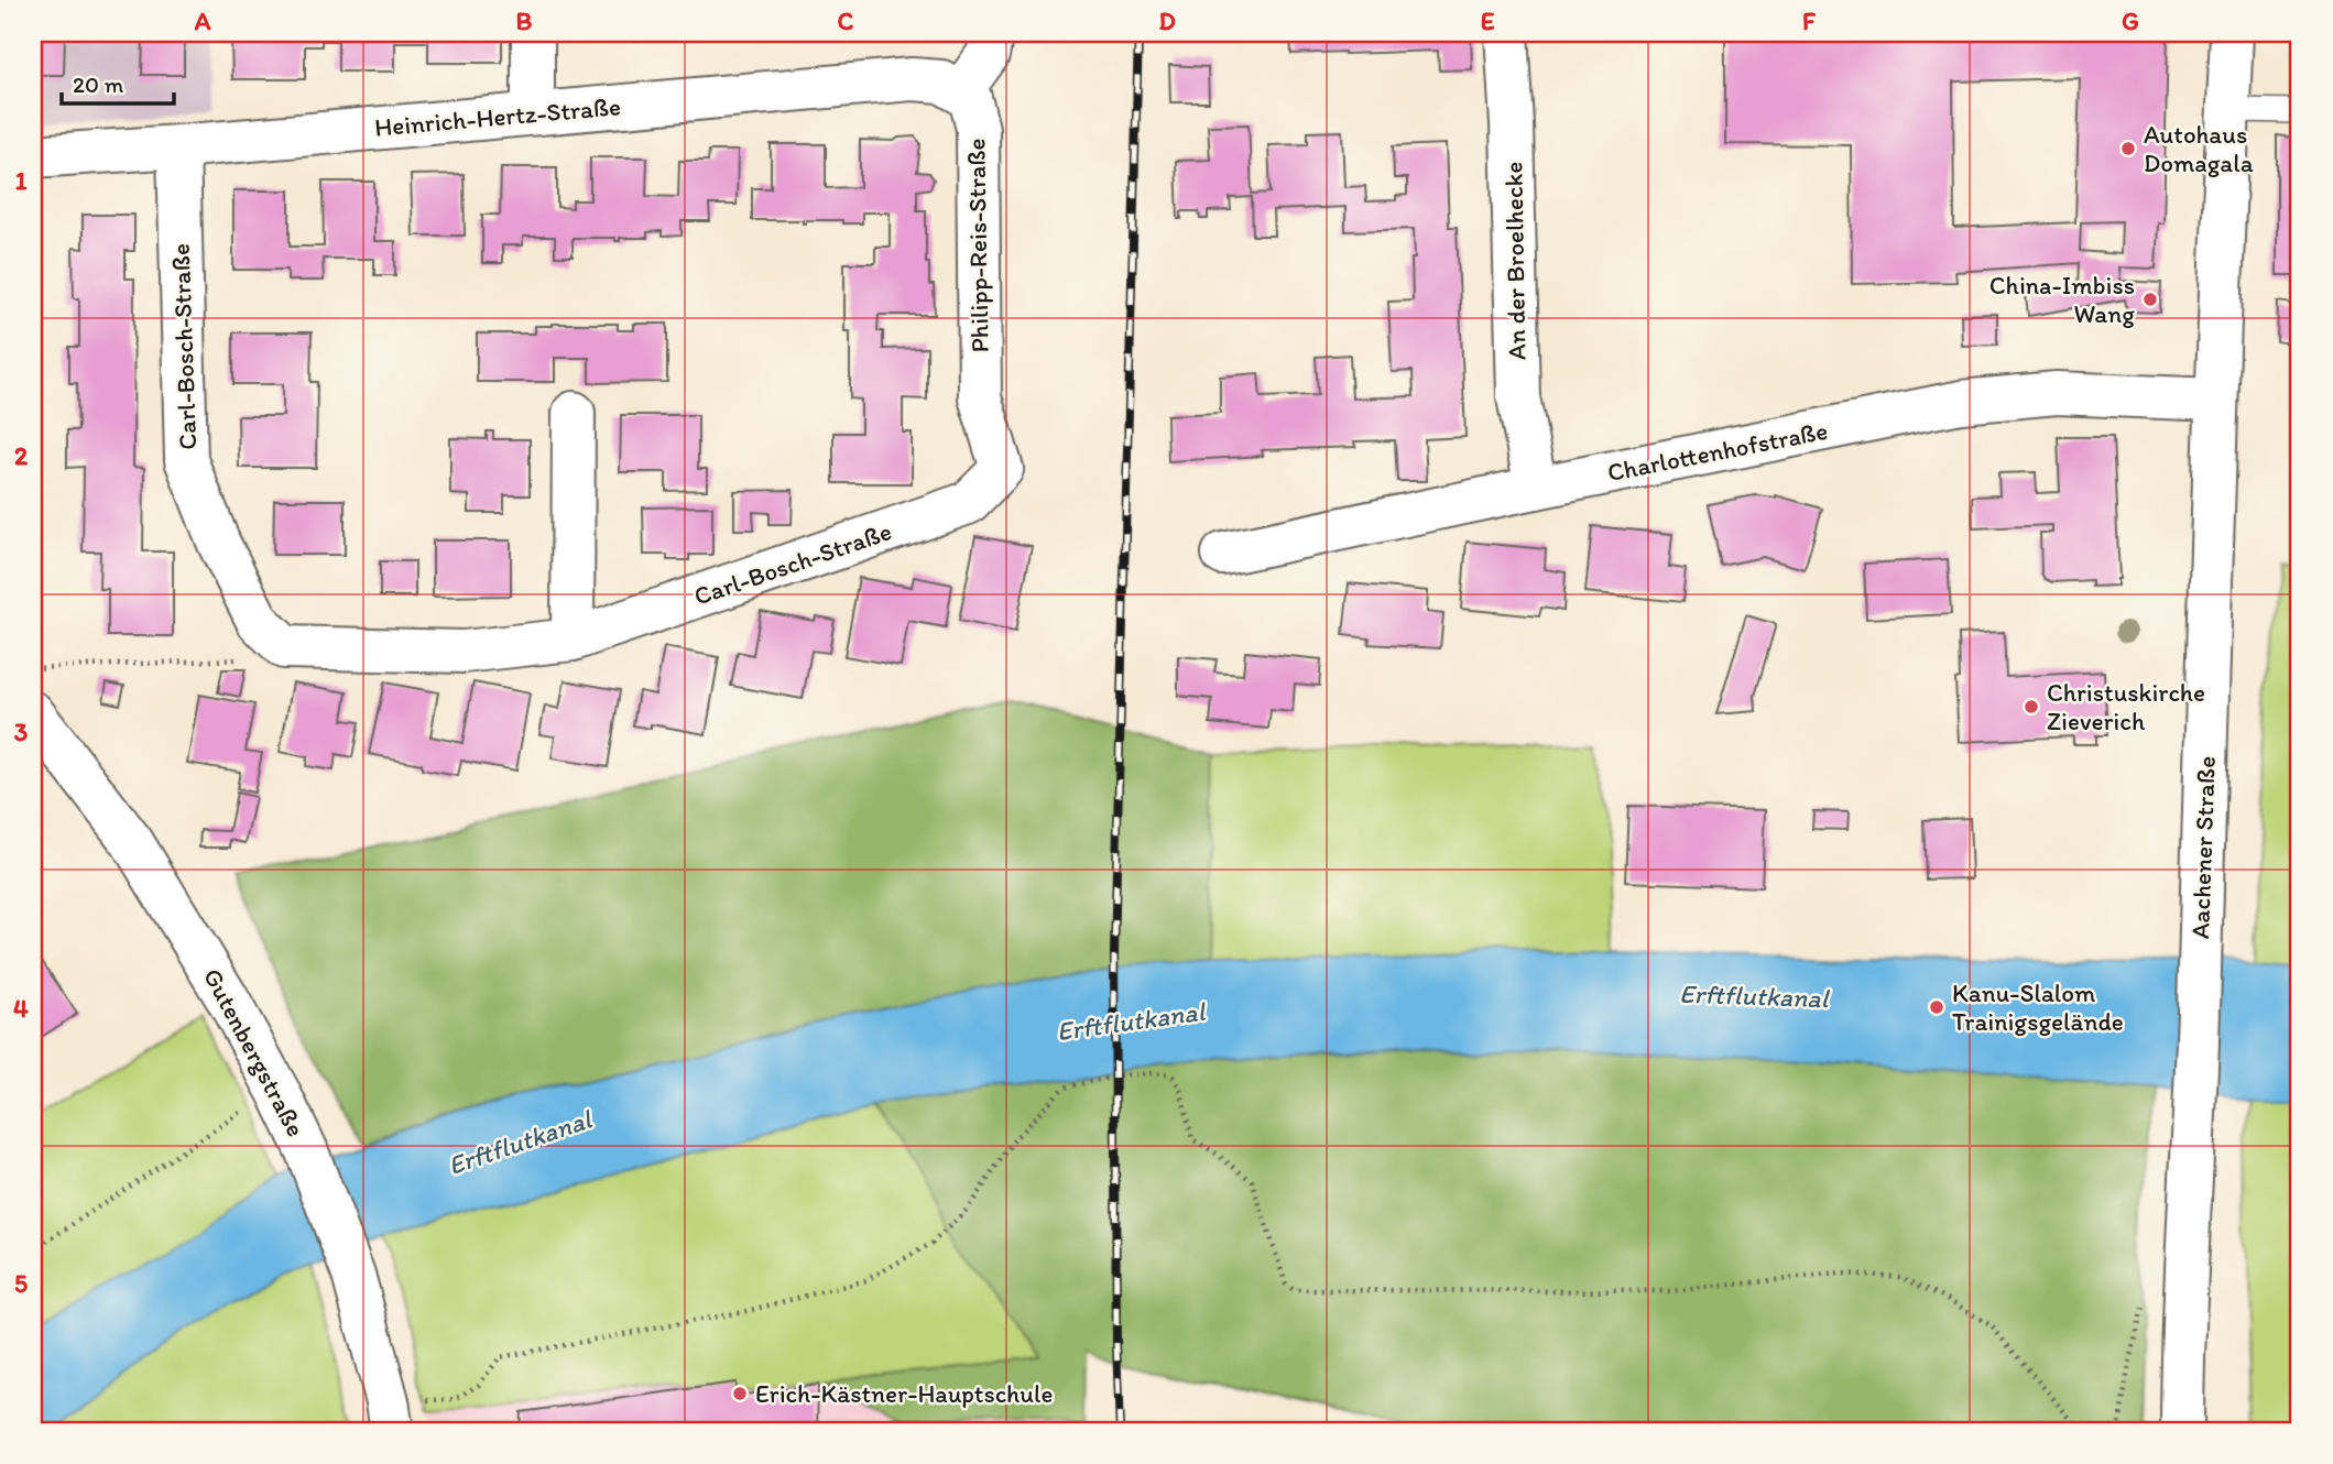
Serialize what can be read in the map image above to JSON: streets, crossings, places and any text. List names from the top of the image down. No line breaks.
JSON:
{"streets":{"street":["Heinrich-Hertz-Straße","Philipp-Reis-Straße","An der Broelhecke","Carl-Bosch-Straße","Charlottenhofstraße","Aachener Straße","Gutenbergstraße"]},"crossings":[["Heinrich-Hertz-Straße","Philipp-Reis-Straße"],["Heinrich-Hertz-Straße","Carl-Bosch-Straße"],["Philipp-Reis-Straße","Carl-Bosch-Straße"],["An der Broelhecke","Charlottenhofstraße"],["Charlottenhofstraße","Aachener Straße"]],"water":["Erftflutkanal"],"places":["Autohaus Domagala","China-Imbiss Wang","Christuskirche Zieverich","Kanu-Slalom Trainigsgelände","Erich-Kästner-Hauptschule"],"scale_bar":"20 m","grid":{"columns":["A","B","C","D","E","F","G"],"rows":["1","2","3","4","5"]}}
